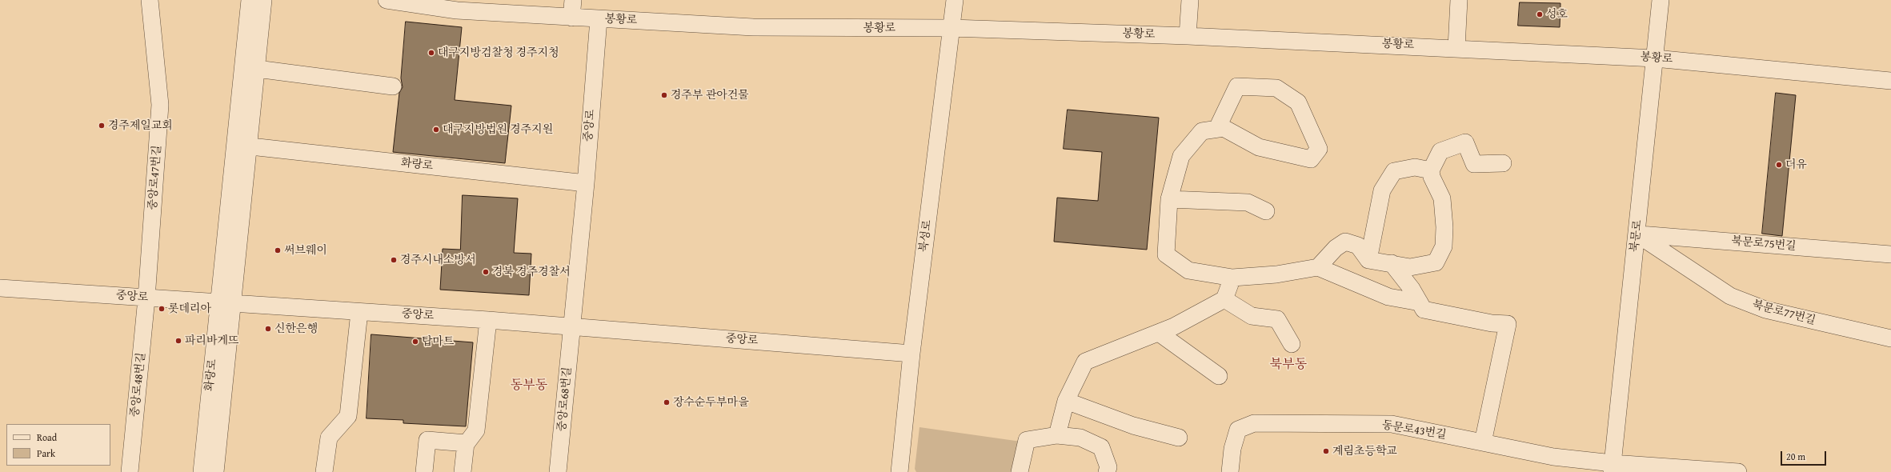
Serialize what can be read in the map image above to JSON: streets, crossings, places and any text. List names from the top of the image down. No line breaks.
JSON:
{"streets":{"street":["봉황로","중앙로","화랑로","중앙로47번길","북성로","북문로","북문로75번길","북문로77번길","중앙로48번길","중앙로68번길","동문로43번길"]},"crossings":[["봉황로","중앙로"],["봉황로","북성로"],["봉황로","북문로"],["중앙로","화랑로"],["중앙로","중앙로47번길"],["중앙로","북성로"],["중앙로","중앙로48번길"],["중앙로","중앙로68번길"],["중앙로47번길","중앙로48번길"],["북문로","북문로75번길"],["북문로","북문로77번길"],["북문로","동문로43번길"],["북문로75번길","북문로77번길"]],"districts":["북부동","동부동"],"places":["성호","대구지방검찰청 경주지청","경주부 관아건물","경주제일교회","대구지방법원 경주지원","더유","써브웨이","경주시내소방서","경북 경주경찰서","롯데리아","신한은행","파리바게뜨","탑마트","장수순두부마을","계림초등학교"],"legend":["Road","Park"],"scale_bar":"20 m"}
